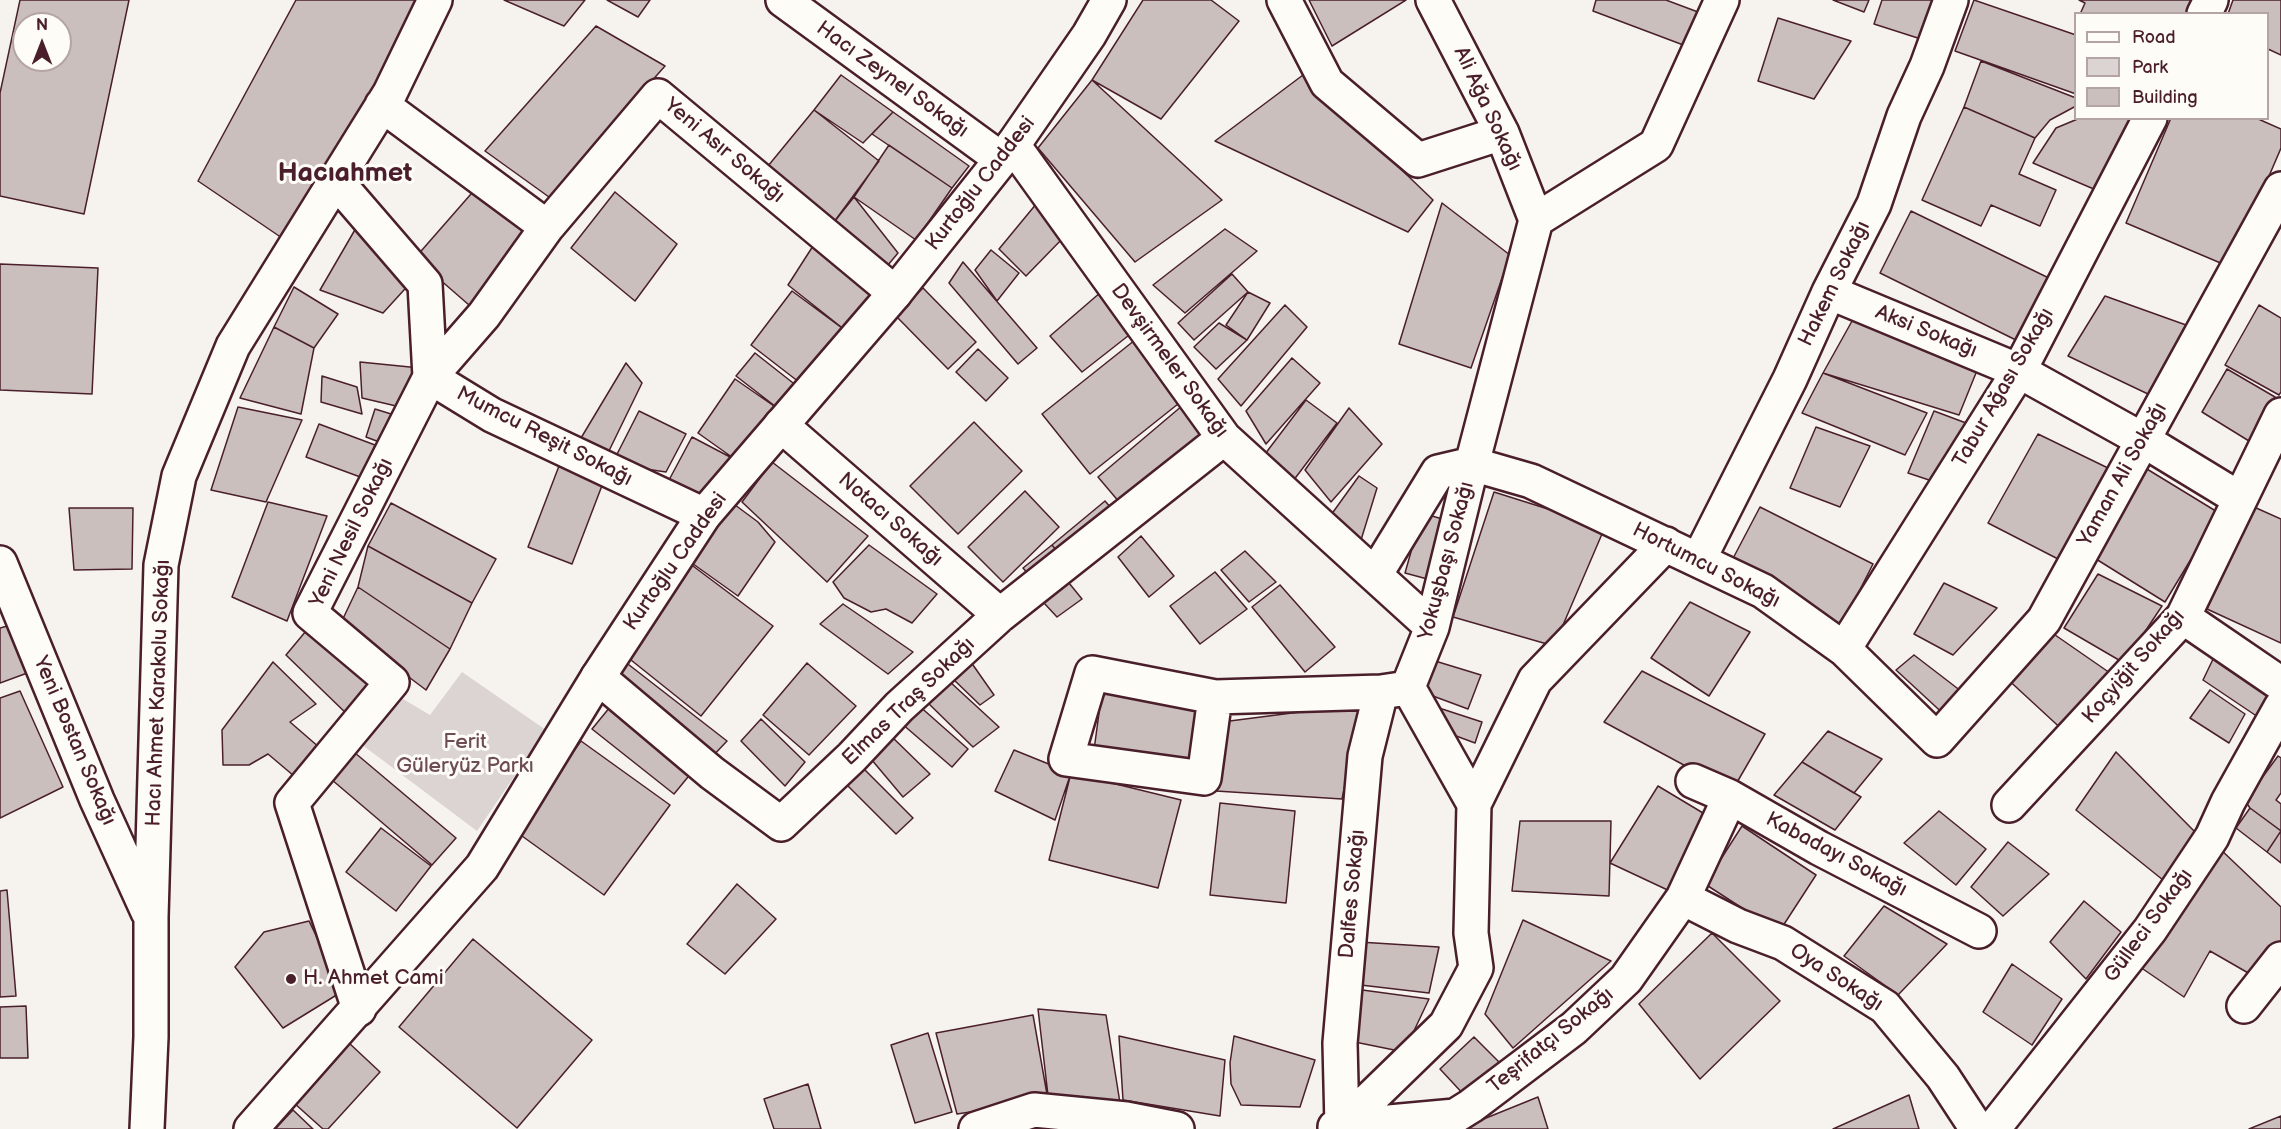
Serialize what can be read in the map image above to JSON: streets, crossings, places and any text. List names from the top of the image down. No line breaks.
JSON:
{"streets":{"street":["Hacı Zeynel Sokağı","Ali Ağa Sokağı","Yeni Asır Sokağı","Kurtoğlu Caddesi","Hakem Sokağı","Aksi Sokağı","Devşirmeler Sokağı","Tabur Ağası Sokağı","Mumcu Reşit Sokağı","Yaman Ali Sokağı","Notacı Sokağı","Yeni Nesil Sokağı","Yokuşbaşı Sokağı","Hortumcu Sokağı","Koçyiğit Sokağı","Hacı Ahmet Karakolu Sokağı","Elmas Traş Sokağı","Yeni Bostan Sokağı","Kabadayı Sokağı","Dalfes Sokağı","Gülleci Sokağı","Oya Sokağı","Teşrifatçı Sokağı"]},"crossings":[["Hacı Zeynel Sokağı","Kurtoğlu Caddesi"],["Hacı Zeynel Sokağı","Devşirmeler Sokağı"],["Ali Ağa Sokağı","Yokuşbaşı Sokağı"],["Yeni Asır Sokağı","Kurtoğlu Caddesi"],["Yeni Asır Sokağı","Mumcu Reşit Sokağı"],["Yeni Asır Sokağı","Yeni Nesil Sokağı"],["Kurtoğlu Caddesi","Devşirmeler Sokağı"],["Kurtoğlu Caddesi","Mumcu Reşit Sokağı"],["Kurtoğlu Caddesi","Notacı Sokağı"],["Kurtoğlu Caddesi","Yeni Nesil Sokağı"],["Kurtoğlu Caddesi","Elmas Traş Sokağı"],["Hakem Sokağı","Aksi Sokağı"],["Hakem Sokağı","Hortumcu Sokağı"],["Aksi Sokağı","Tabur Ağası Sokağı"],["Aksi Sokağı","Yaman Ali Sokağı"],["Aksi Sokağı","Koçyiğit Sokağı"],["Devşirmeler Sokağı","Yokuşbaşı Sokağı"],["Devşirmeler Sokağı","Elmas Traş Sokağı"],["Tabur Ağası Sokağı","Hortumcu Sokağı"],["Mumcu Reşit Sokağı","Yeni Nesil Sokağı"],["Yaman Ali Sokağı","Hortumcu Sokağı"],["Notacı Sokağı","Elmas Traş Sokağı"],["Yokuşbaşı Sokağı","Hortumcu Sokağı"],["Yokuşbaşı Sokağı","Dalfes Sokağı"],["Hacı Ahmet Karakolu Sokağı","Yeni Bostan Sokağı"],["Kabadayı Sokağı","Teşrifatçı Sokağı"],["Dalfes Sokağı","Teşrifatçı Sokağı"],["Oya Sokağı","Teşrifatçı Sokağı"]],"districts":["Hacıahmet"],"parks":["Ferit Güleryüz Parkı"],"places":["H. Ahmet Cami"],"legend":["Road","Park","Building"],"north":"top"}
